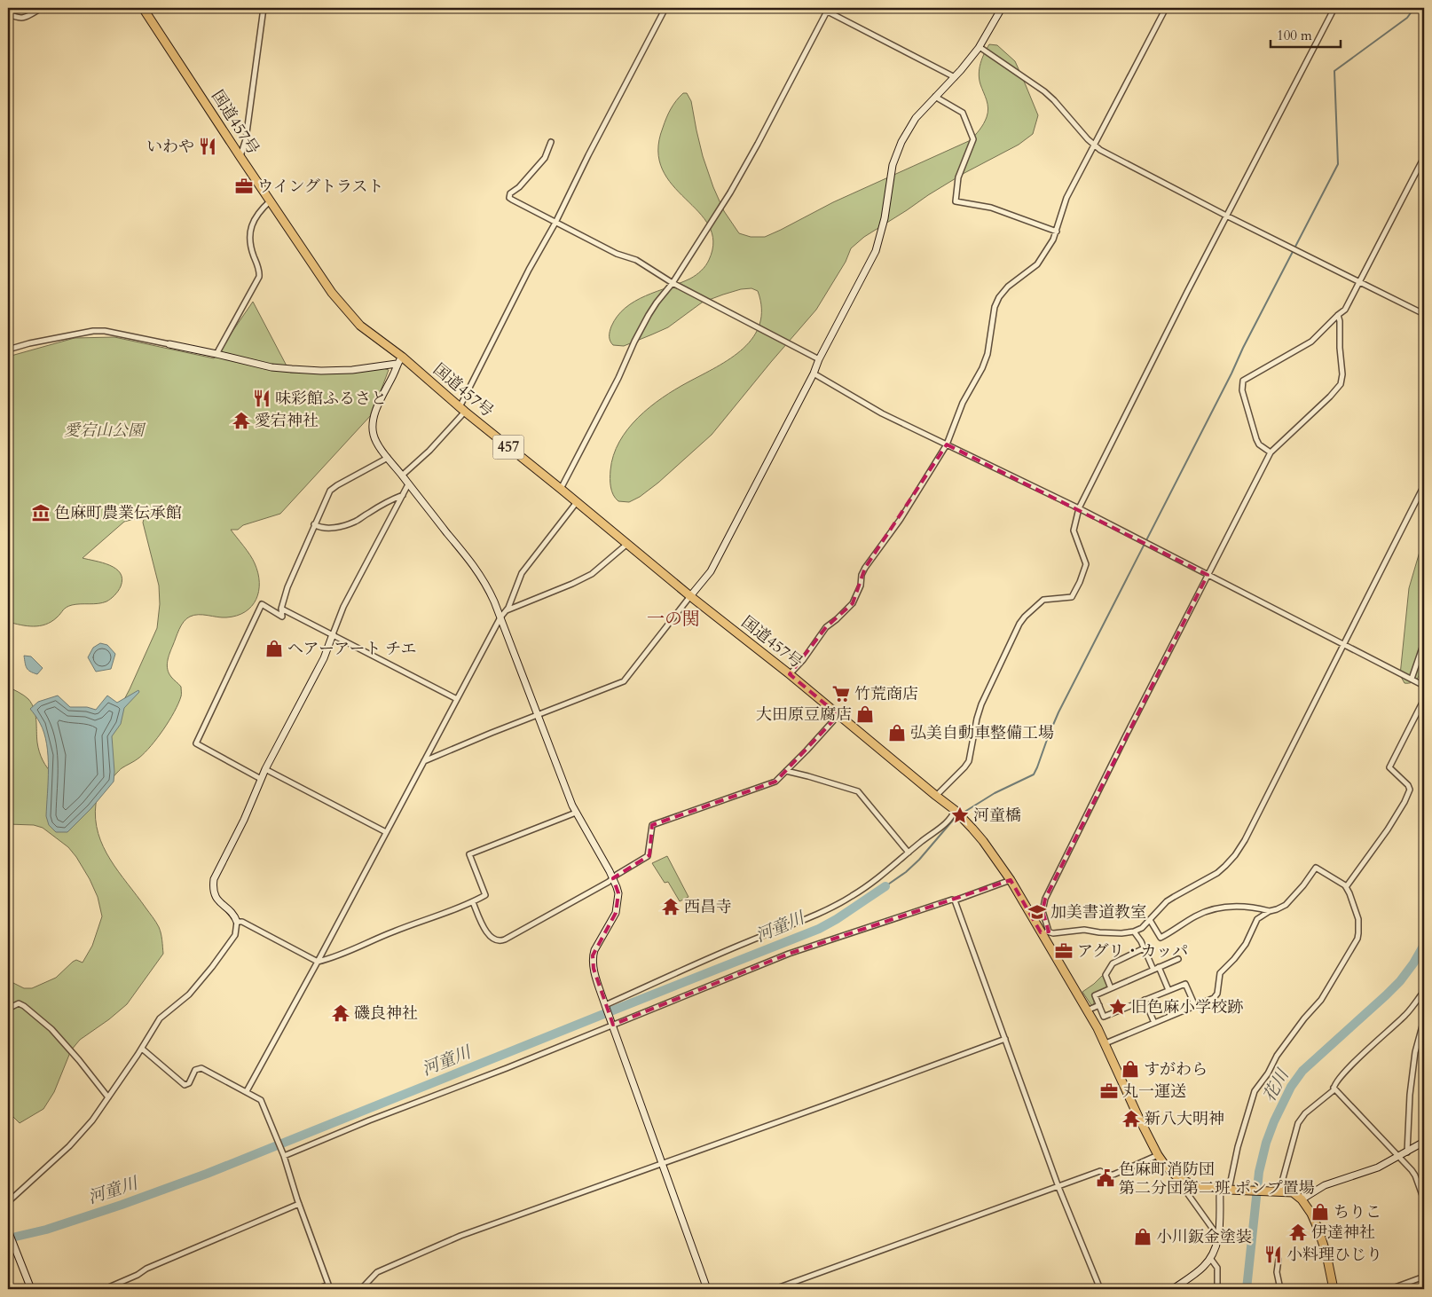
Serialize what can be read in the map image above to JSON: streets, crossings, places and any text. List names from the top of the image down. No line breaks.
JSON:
{"streets":{"highway":["国道457号","457"]},"districts":["一の関"],"water":["河童川","花川"],"parks":["愛宕山公園"],"places":{"restaurant":["いわや","味彩館ふるさと","小料理ひじり"],"office":["ウイングトラスト","アグリ・カッパ","丸一運送"],"temple":["愛宕神社","西昌寺","磯良神社","新八大明神","伊達神社"],"museum":["色麻町農業伝承館"],"shop":["ヘアーアート チエ","大田原豆腐店","弘美自動車整備工場","すがわら","ちりこ","小川鈑金塗装"],"supermarket":["竹荒商店"],"place":["河童橋","旧色麻小学校跡"],"school or university":["加美書道教室"],"public building":["色麻町消防団 第二分団第二班 ポンプ置場"]},"scale_bar":"100 m"}
